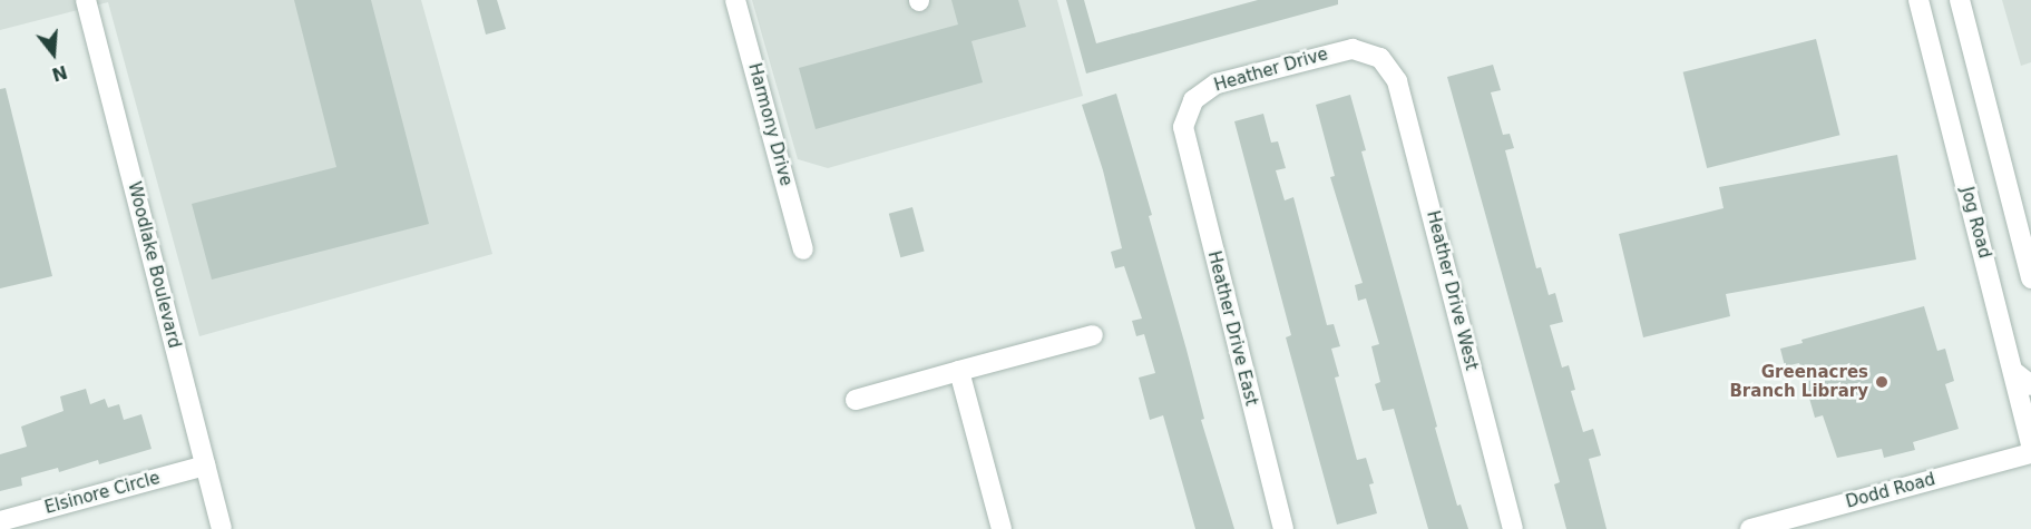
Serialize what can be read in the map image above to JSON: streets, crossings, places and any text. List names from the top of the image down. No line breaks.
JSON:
{"streets":{"street":["Heather Drive","Harmony Drive","Jog Road","Woodlake Boulevard","Heather Drive West","Heather Drive East","Dodd Road","Elsinore Circle"]},"crossings":[["Heather Drive","Heather Drive West"],["Heather Drive","Heather Drive East"],["Woodlake Boulevard","Elsinore Circle"]],"places":["Greenacres Branch Library"],"north":"bottom"}
